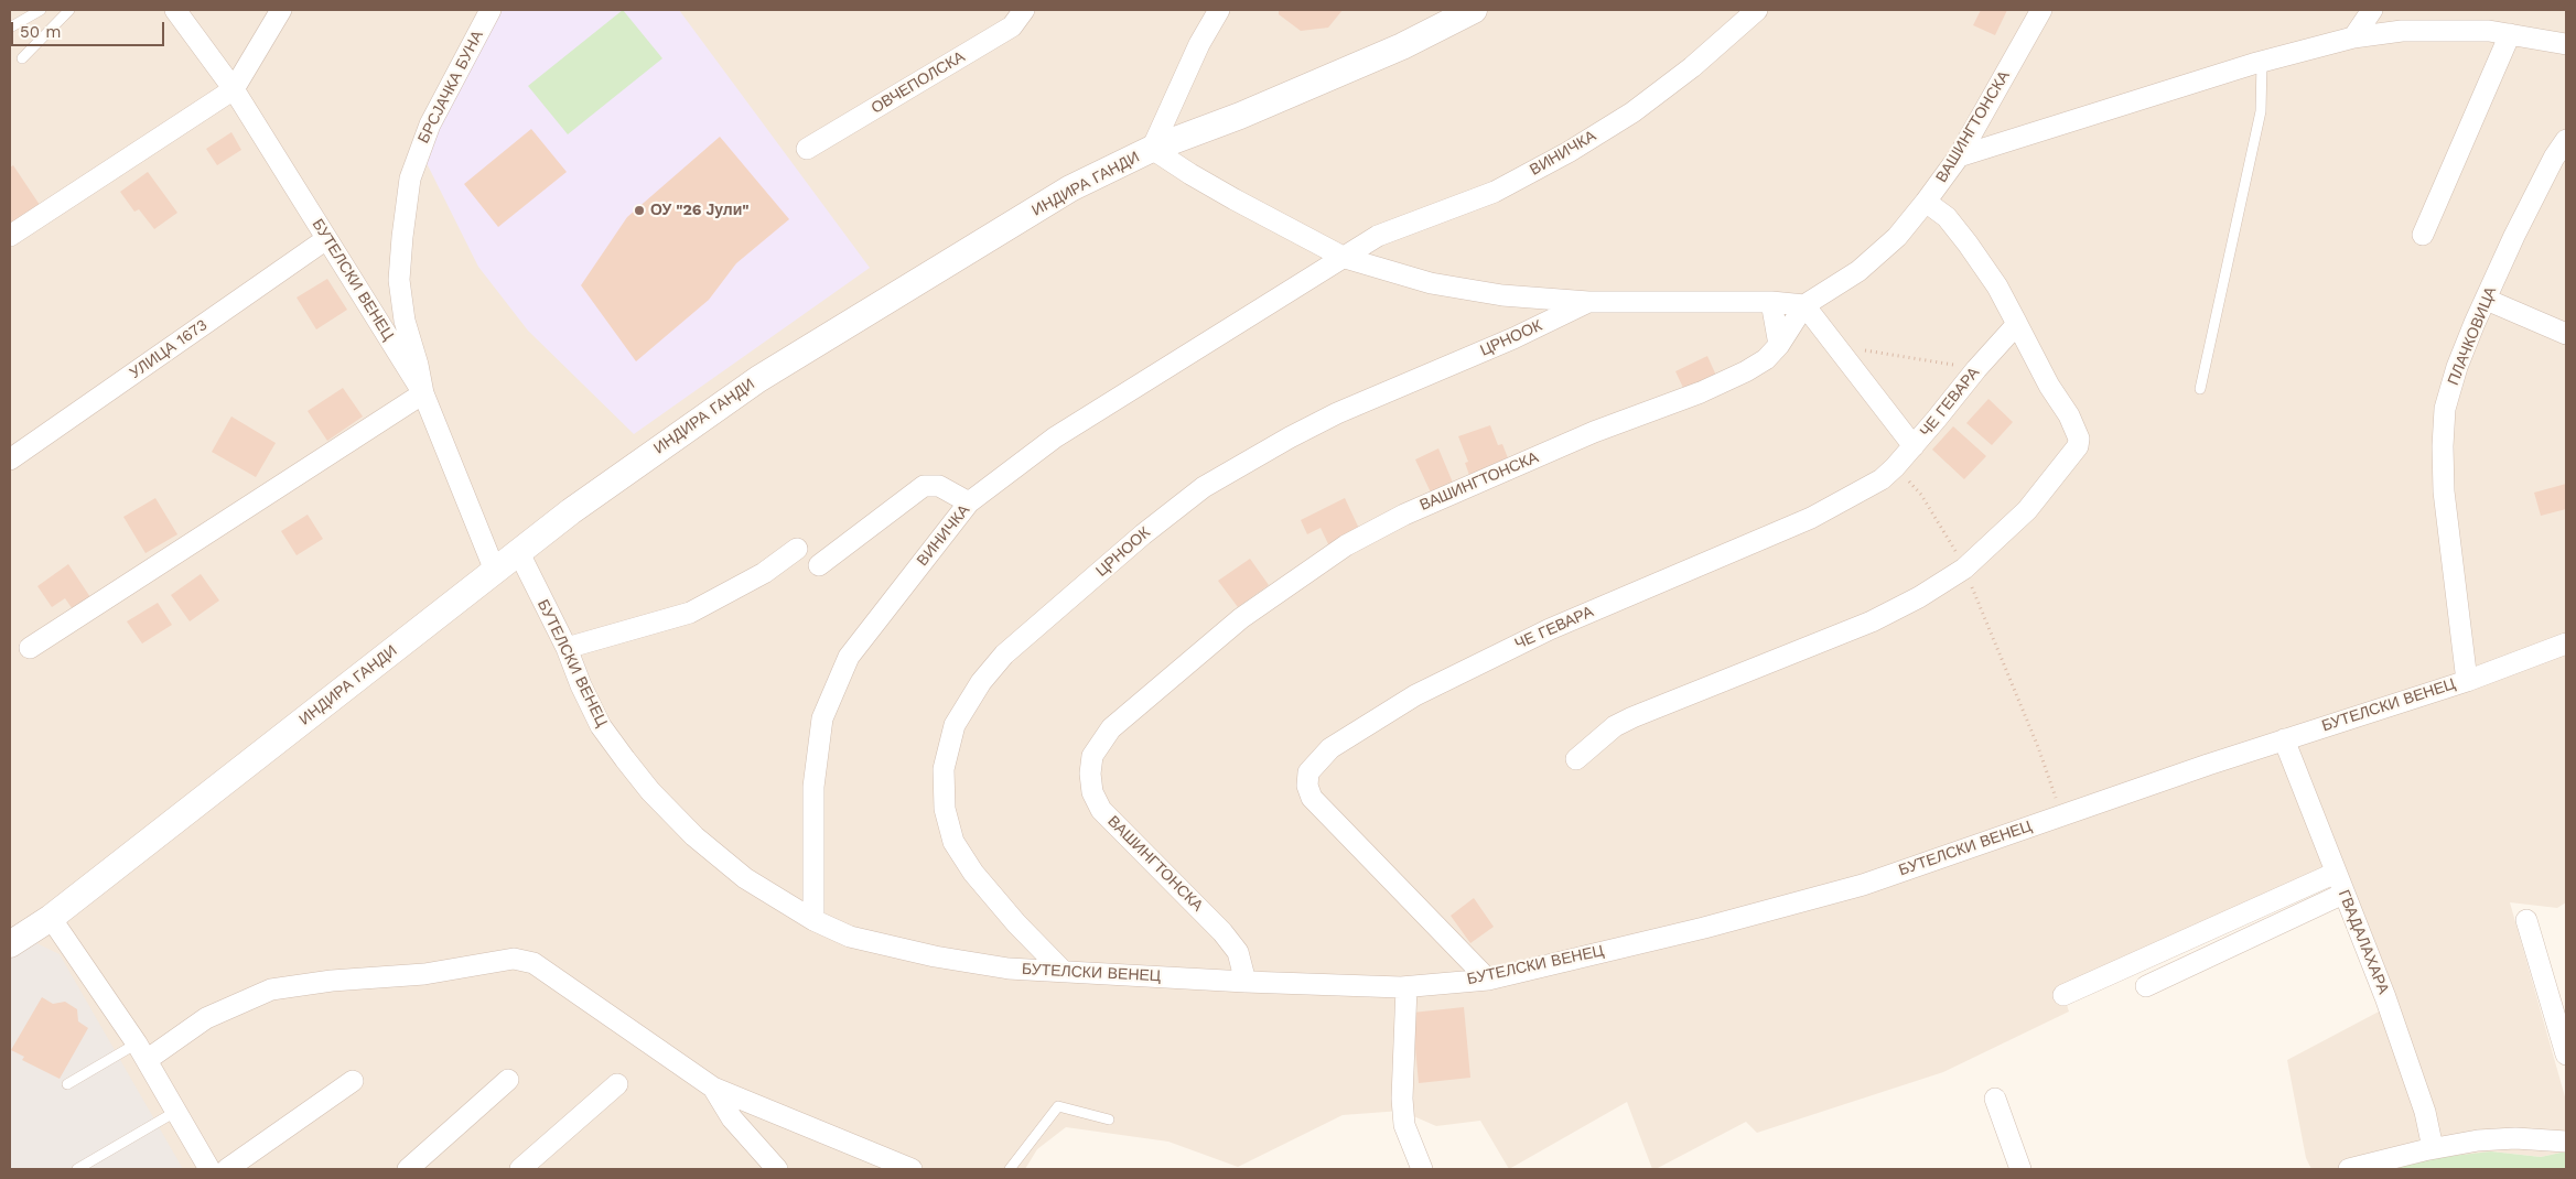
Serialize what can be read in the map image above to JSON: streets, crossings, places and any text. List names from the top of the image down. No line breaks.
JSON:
{"streets":{"street":["ОВЧЕПОЛСКА","БРСЈАЧКА БУНА","ВАШИНГТОНСКА","ВИНИЧКА","ИНДИРА ГАНДИ","БУТЕЛСКИ ВЕНЕЦ","ПЛАЧКОВИЦА","ЦРНООК","УЛИЦА 1673","ЧЕ ГЕВАРА","ГВАДАЛАХАРА"]},"crossings":[["БРСЈАЧКА БУНА","БУТЕЛСКИ ВЕНЕЦ"],["ВАШИНГТОНСКА","БУТЕЛСКИ ВЕНЕЦ"],["ВИНИЧКА","БУТЕЛСКИ ВЕНЕЦ"],["ИНДИРА ГАНДИ","БУТЕЛСКИ ВЕНЕЦ"],["БУТЕЛСКИ ВЕНЕЦ","ПЛАЧКОВИЦА"],["БУТЕЛСКИ ВЕНЕЦ","ЦРНООК"],["БУТЕЛСКИ ВЕНЕЦ","УЛИЦА 1673"],["БУТЕЛСКИ ВЕНЕЦ","ЧЕ ГЕВАРА"],["БУТЕЛСКИ ВЕНЕЦ","ГВАДАЛАХАРА"]],"places":["ОУ \"26 Јули\""],"scale_bar":"50 m"}
